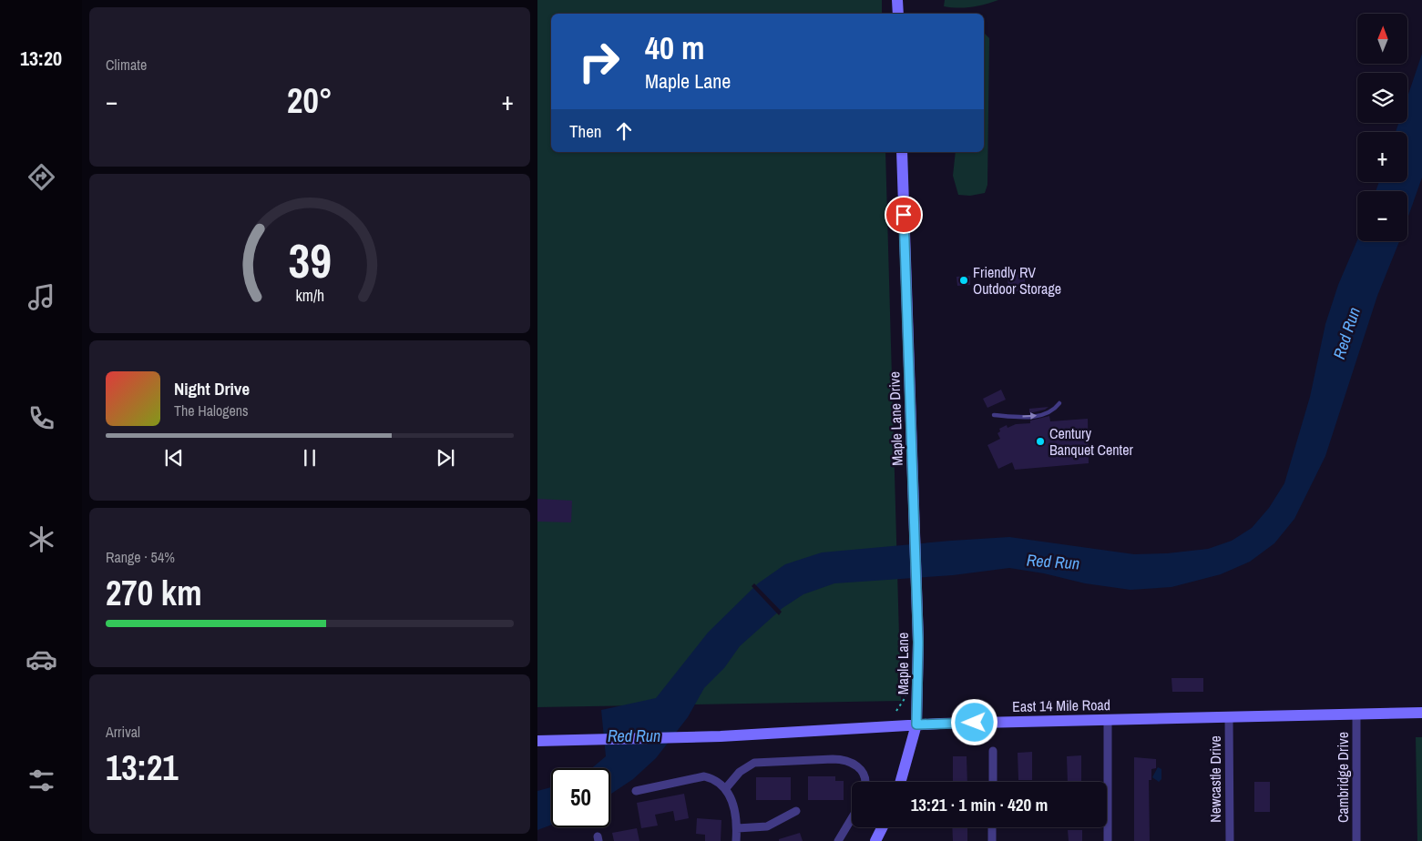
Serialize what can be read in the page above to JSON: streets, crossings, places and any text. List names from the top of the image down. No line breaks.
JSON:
{"streets":{"main road":["Maple Lane Drive","Maple Lane","East 14 Mile Road"],"street":["Cambridge Drive","Newcastle Drive"]},"crossings":[["Maple Lane Drive","Maple Lane"],["Maple Lane","East 14 Mile Road"],["East 14 Mile Road","Cambridge Drive"],["East 14 Mile Road","Newcastle Drive"]],"water":["Red Run"],"places":["Friendly RV Outdoor Storage","Century Banquet Center"],"north":"top","page":{"tabs":"13:20","tile":["Climate",["Range · 54%","270 km"],["Arrival","13:21"]],"map_buttons":["+","−"],"turn":["40 m","Maple Lane"],"heat":["−","20°","+"],"then":"Then","song":["Night Drive","The Halogens"],"limit":"50","trip":"13:21 · 1 min · 420 m","gauge":["39","km/h"]}}
